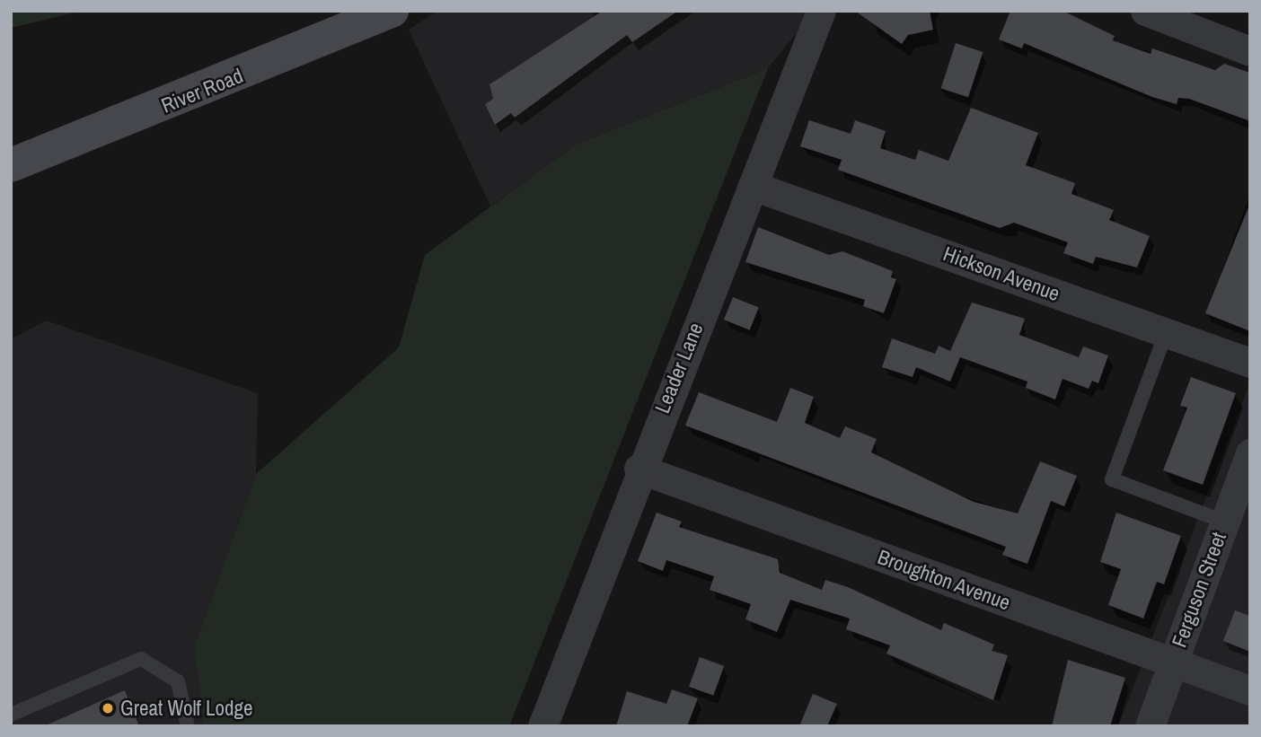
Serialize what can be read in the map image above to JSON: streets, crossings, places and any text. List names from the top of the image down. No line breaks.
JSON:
{"streets":{"main road":["River Road"],"street":["Hickson Avenue","Leader Lane","Broughton Avenue","Ferguson Street"]},"crossings":[["Hickson Avenue","Leader Lane"],["Leader Lane","Broughton Avenue"],["Broughton Avenue","Ferguson Street"]],"places":["Great Wolf Lodge"]}
